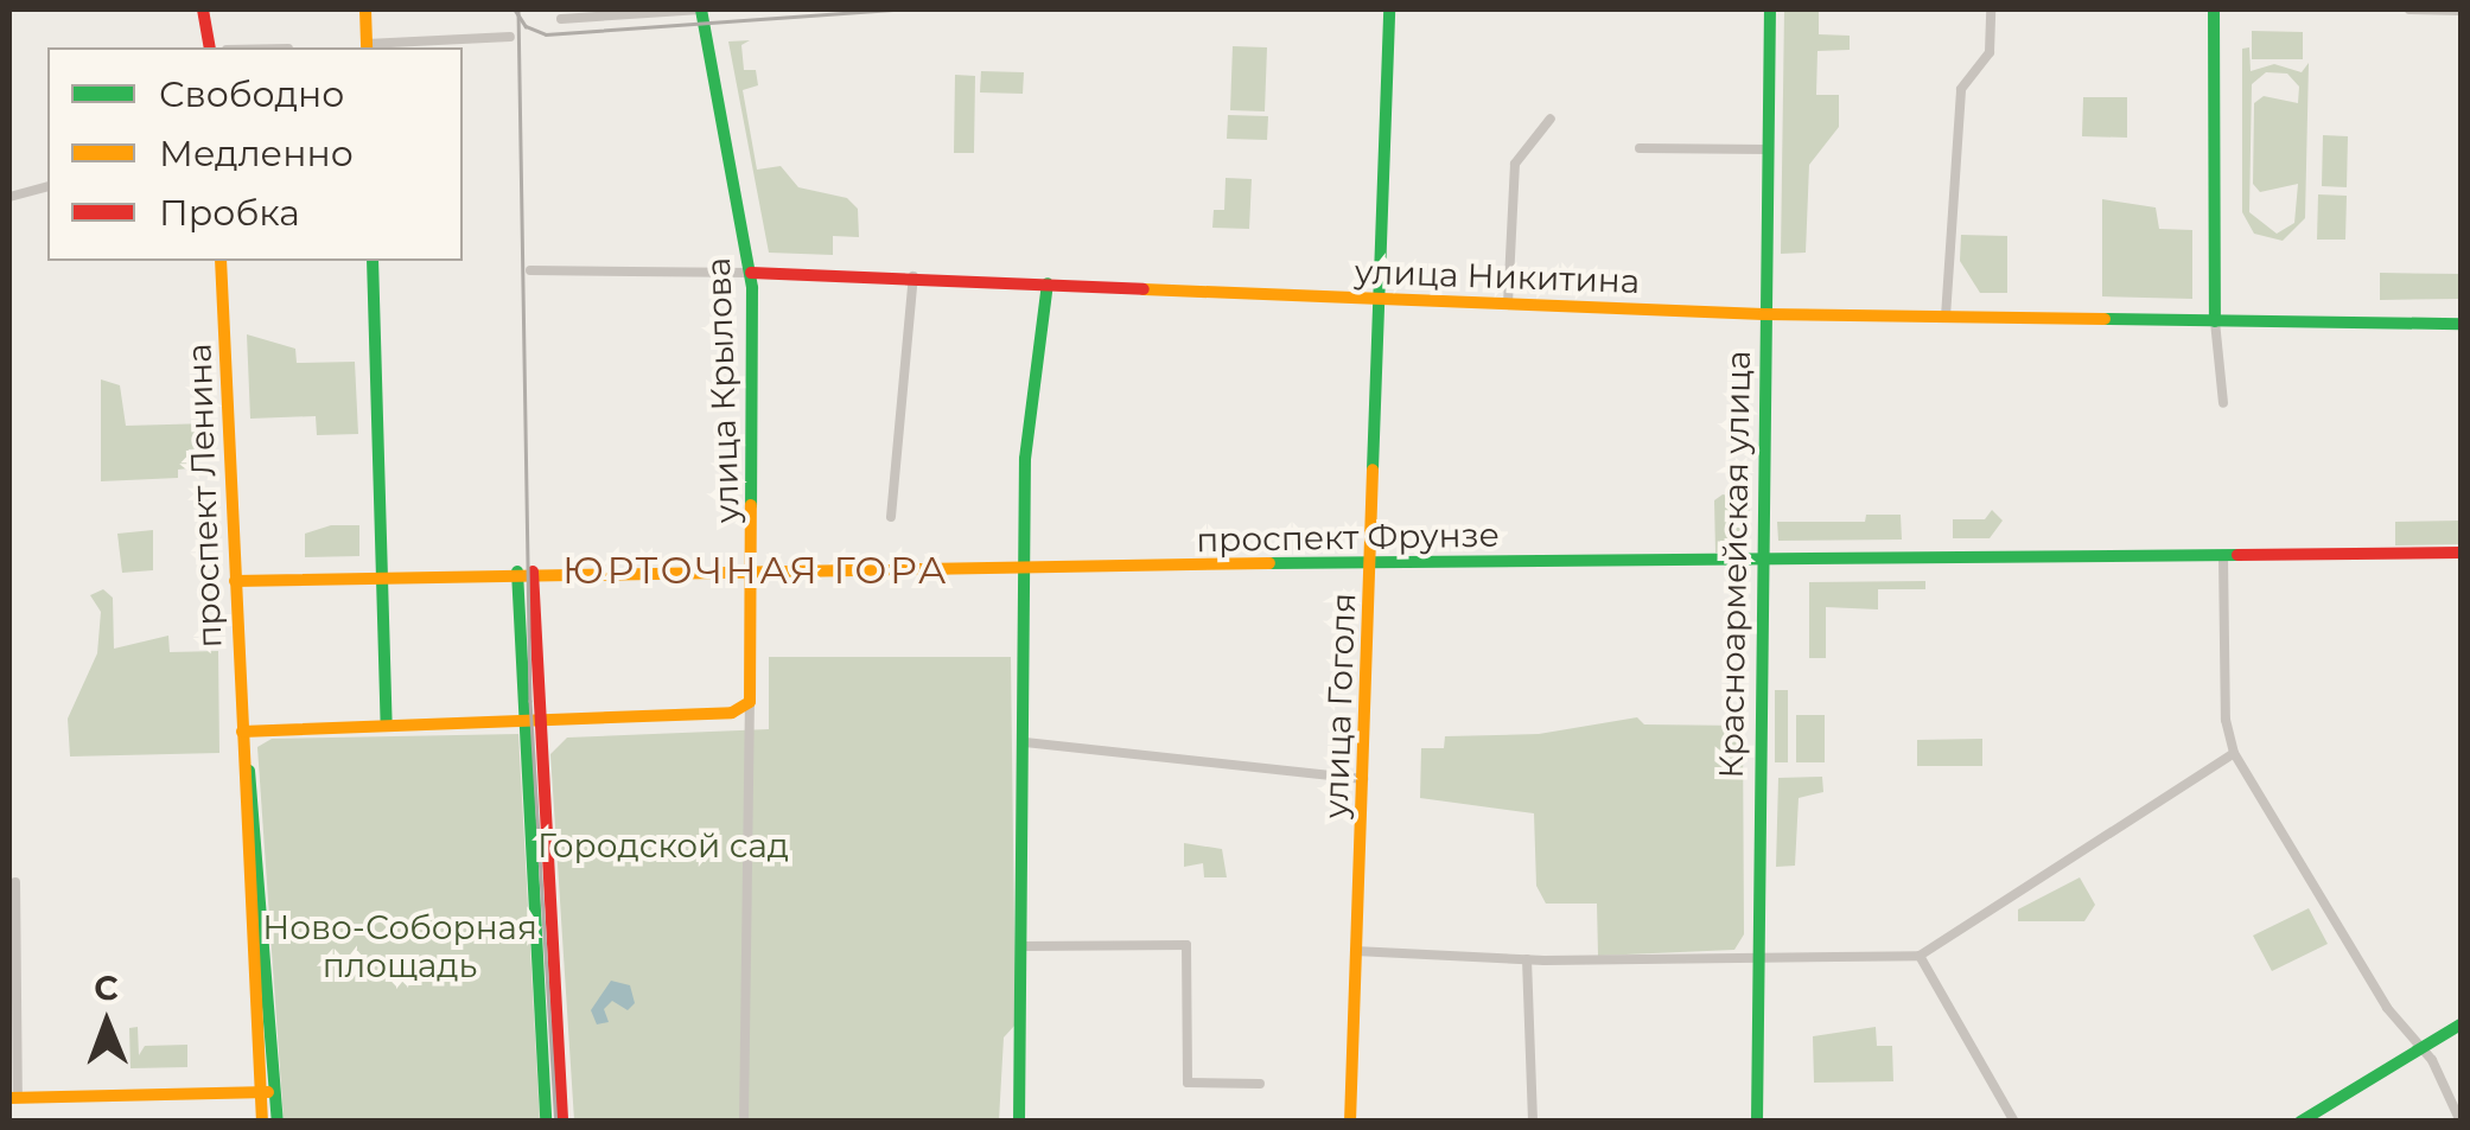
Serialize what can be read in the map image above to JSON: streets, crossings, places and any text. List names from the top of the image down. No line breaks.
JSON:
{"streets":{"street":["улица Никитина","улица Крылова","проспект Ленина","проспект Фрунзе","Красноармейская улица","улица Гоголя"]},"crossings":[["улица Никитина","улица Крылова"],["улица Никитина","Красноармейская улица"],["улица Никитина","улица Гоголя"],["улица Крылова","проспект Фрунзе"],["проспект Ленина","проспект Фрунзе"],["проспект Фрунзе","Красноармейская улица"],["проспект Фрунзе","улица Гоголя"]],"districts":["ЮРТОЧНАЯ ГОРА"],"parks":["Городской сад","Ново-Соборная площадь"],"legend":["Свободно","Медленно","Пробка"],"north":"top"}
